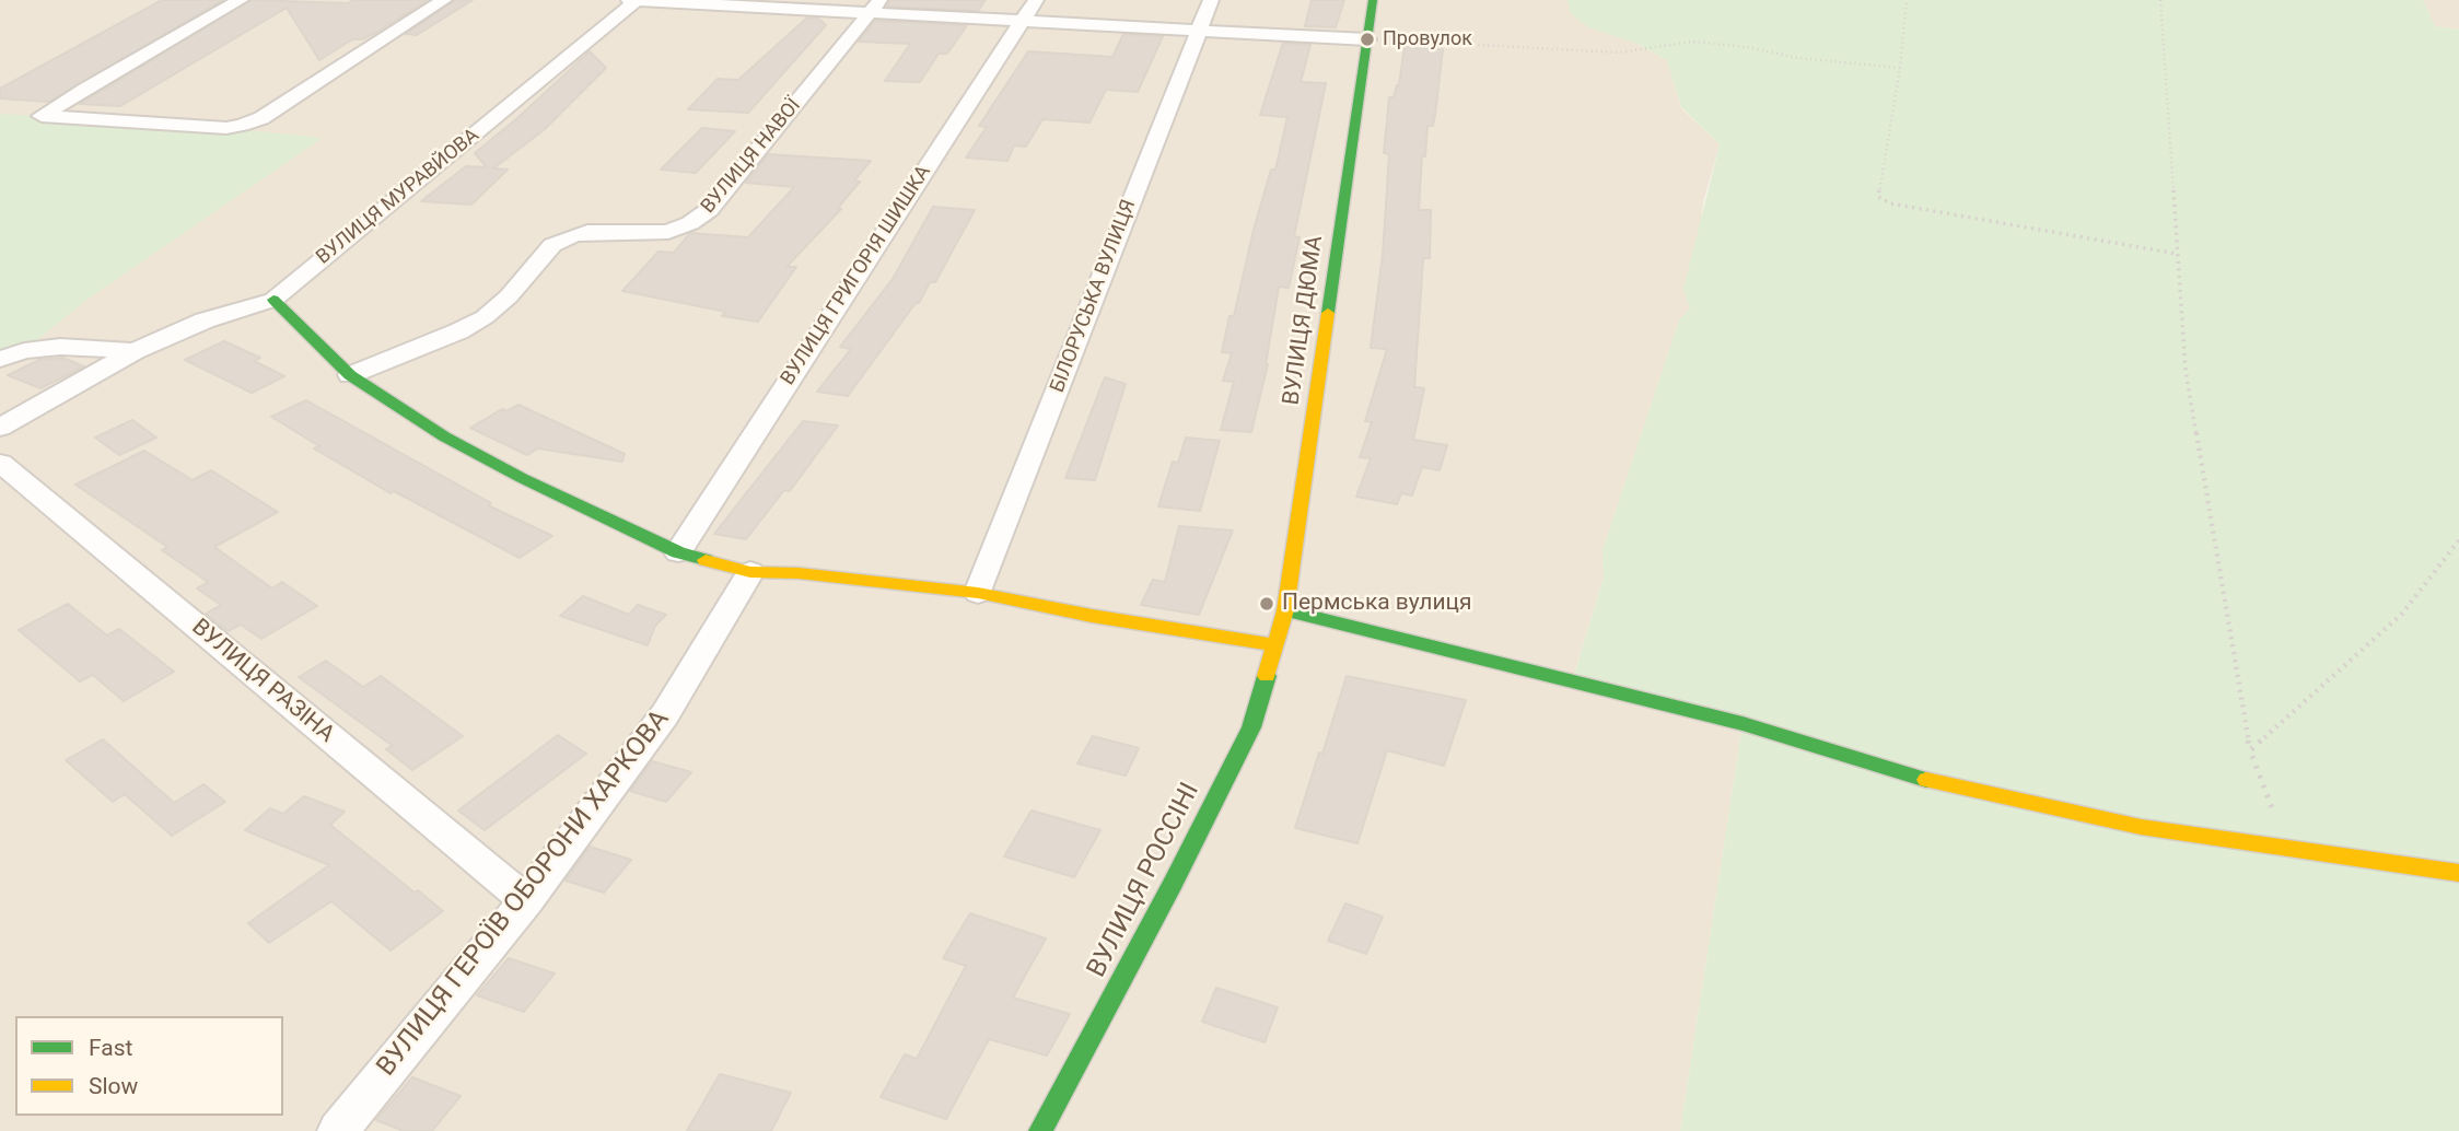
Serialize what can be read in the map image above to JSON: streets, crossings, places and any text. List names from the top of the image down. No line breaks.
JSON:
{"streets":{"street":["ВУЛИЦЯ НАВОЇ","ВУЛИЦЯ МУРАВЙОВА","ВУЛИЦЯ ГРИГОРІЯ ШИШКА","БІЛОРУСЬКА ВУЛИЦЯ","ВУЛИЦЯ ДЮМА","ВУЛИЦЯ РАЗІНА","ВУЛИЦЯ РОССІНІ","ВУЛИЦЯ ГЕРОЇВ ОБОРОНИ ХАРКОВА"]},"crossings":[["ВУЛИЦЯ ДЮМА","ВУЛИЦЯ РОССІНІ"],["ВУЛИЦЯ РАЗІНА","ВУЛИЦЯ ГЕРОЇВ ОБОРОНИ ХАРКОВА"]],"places":["Провулок","Пермська вулиця"],"legend":["Fast","Slow"]}
